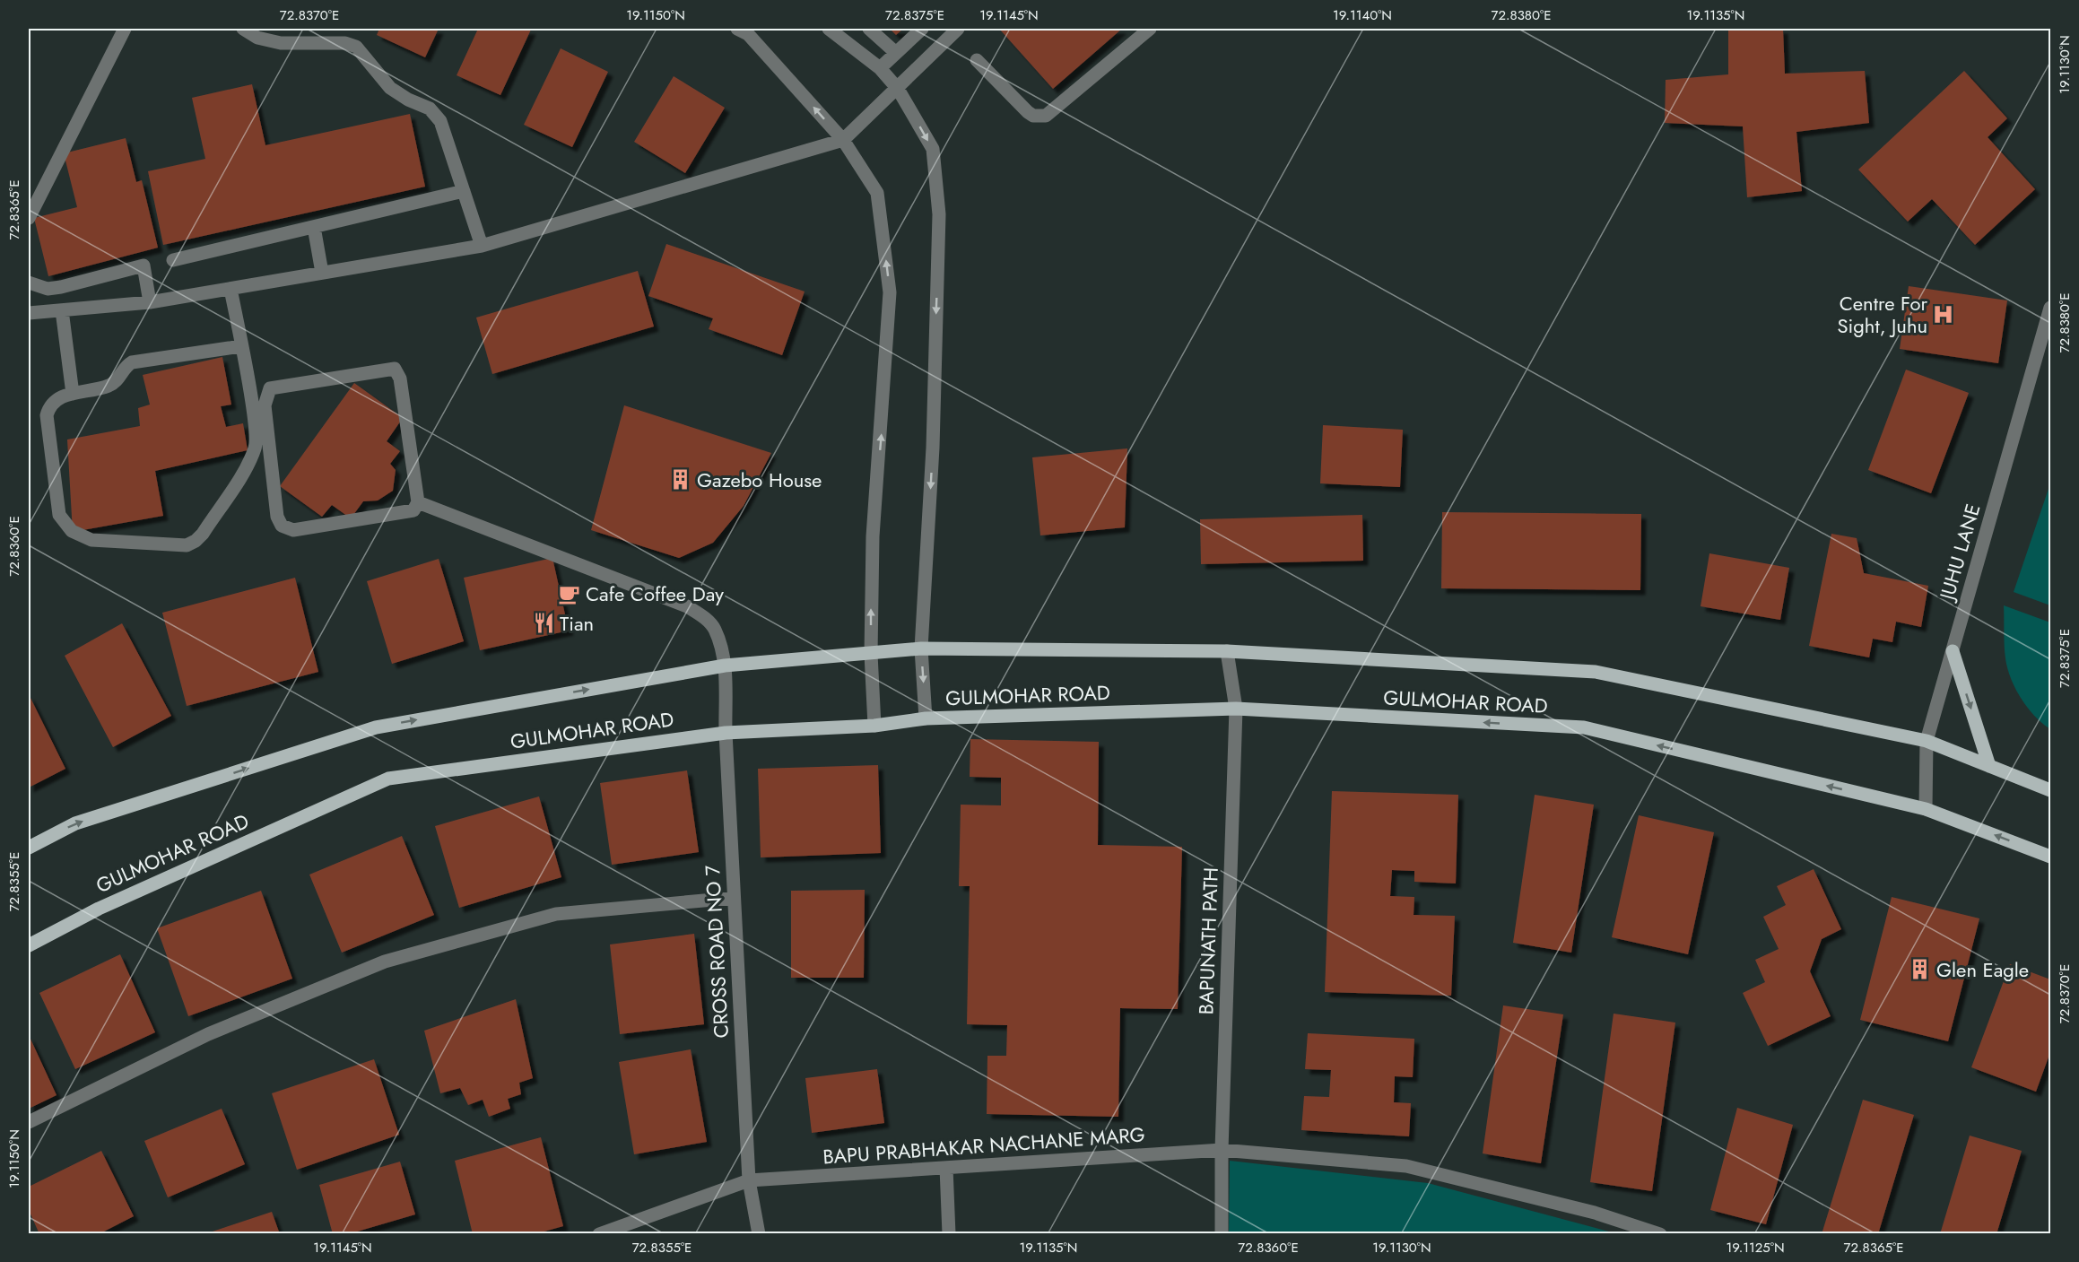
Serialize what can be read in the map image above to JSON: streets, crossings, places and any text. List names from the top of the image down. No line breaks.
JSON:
{"streets":{"main road":["GULMOHAR ROAD"],"street":["JUHU LANE","BAPUNATH PATH","CROSS ROAD NO 7","BAPU PRABHAKAR NACHANE MARG"]},"crossings":[["JUHU LANE","GULMOHAR ROAD"],["GULMOHAR ROAD","BAPUNATH PATH"],["GULMOHAR ROAD","CROSS ROAD NO 7"],["BAPUNATH PATH","BAPU PRABHAKAR NACHANE MARG"],["CROSS ROAD NO 7","BAPU PRABHAKAR NACHANE MARG"]],"places":{"hospital":["Centre For Sight, Juhu"],"building":["Gazebo House","Glen Eagle"],"cafe":["Cafe Coffee Day"],"restaurant":["Tian"]},"coordinates":["72.8370°E","19.1150°N","72.8375°E","19.1145°N","19.1140°N","72.8380°E","19.1135°N","19.1130°N","72.8365°E","72.8360°E","72.8355°E","19.1125°N"]}
